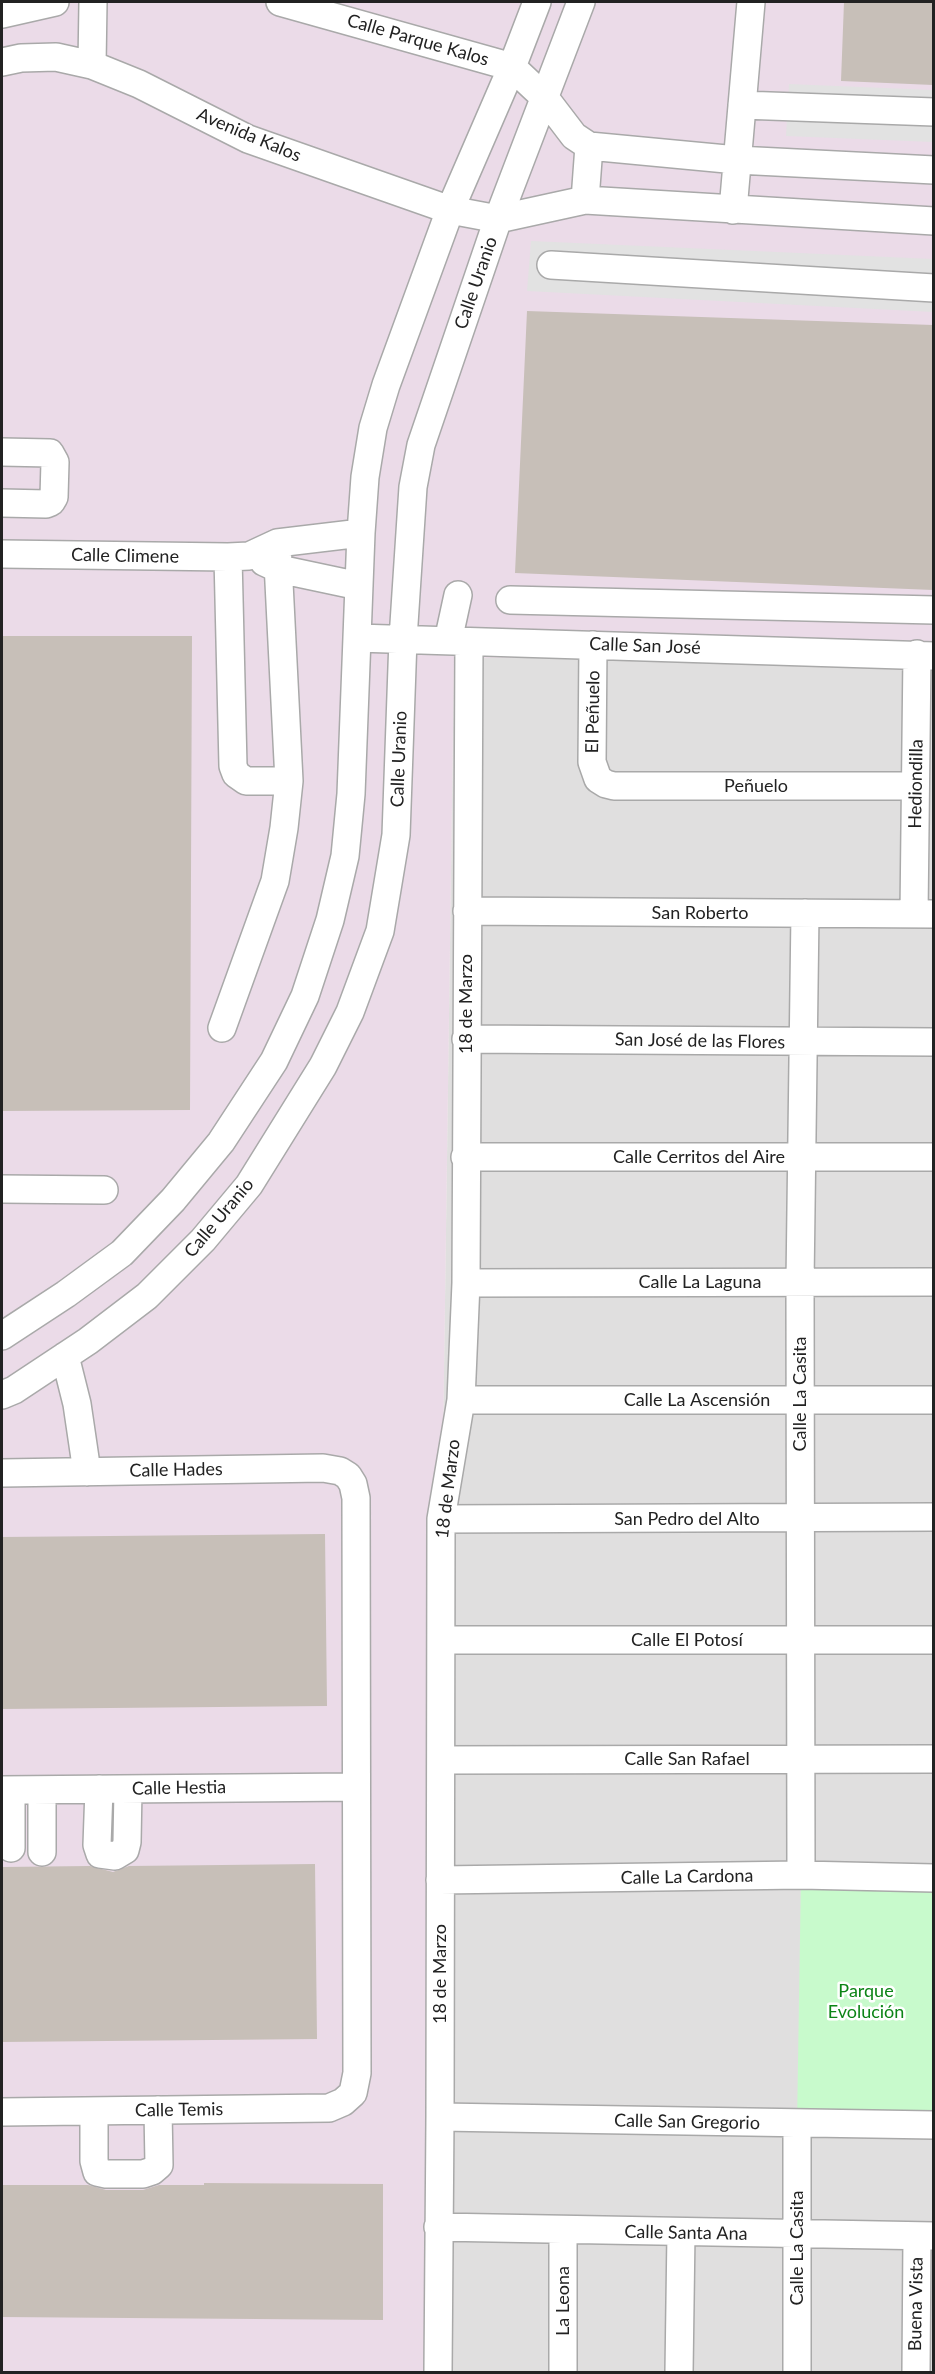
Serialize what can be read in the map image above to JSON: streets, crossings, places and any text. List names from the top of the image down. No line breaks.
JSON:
{"streets":{"street":["Calle Parque Kalos","Avenida Kalos","Calle Uranio","Calle Climene","Calle San José","El Peñuelo","Hediondilla","Peñuelo","San Roberto","18 de Marzo","San José de las Flores","Calle Cerritos del Aire","Calle La Laguna","Calle La Casita","Calle La Ascensión","Calle Hades","San Pedro del Alto","Calle El Potosí","Calle San Rafael","Calle Hestia","Calle La Cardona","Calle Temis","Calle San Gregorio","Calle Santa Ana","La Leona","Buena Vista"]},"crossings":[["Calle Parque Kalos","Calle Uranio"],["Avenida Kalos","Calle Uranio"],["Calle Uranio","Calle San José"],["Calle San José","El Peñuelo"],["Calle San José","Hediondilla"],["Calle San José","18 de Marzo"],["El Peñuelo","Peñuelo"],["Hediondilla","Peñuelo"],["Hediondilla","San Roberto"],["San Roberto","18 de Marzo"],["San Roberto","Calle La Casita"],["18 de Marzo","San José de las Flores"],["18 de Marzo","Calle Cerritos del Aire"],["18 de Marzo","Calle La Laguna"],["18 de Marzo","Calle La Ascensión"],["18 de Marzo","San Pedro del Alto"],["18 de Marzo","Calle El Potosí"],["18 de Marzo","Calle San Rafael"],["18 de Marzo","Calle La Cardona"],["18 de Marzo","Calle San Gregorio"],["18 de Marzo","Calle Santa Ana"],["San José de las Flores","Calle La Casita"],["Calle Cerritos del Aire","Calle La Casita"],["Calle La Laguna","Calle La Casita"],["Calle La Casita","Calle La Ascensión"],["Calle La Casita","San Pedro del Alto"],["Calle La Casita","Calle El Potosí"],["Calle La Casita","Calle San Rafael"],["Calle La Casita","Calle La Cardona"],["Calle La Casita","Calle San Gregorio"],["Calle La Casita","Calle Santa Ana"],["Calle Hades","Calle Hestia"],["Calle Hades","Calle Temis"],["Calle Hestia","Calle Temis"],["Calle Santa Ana","La Leona"],["Calle Santa Ana","Buena Vista"]],"parks":["Parque Evolución"]}
